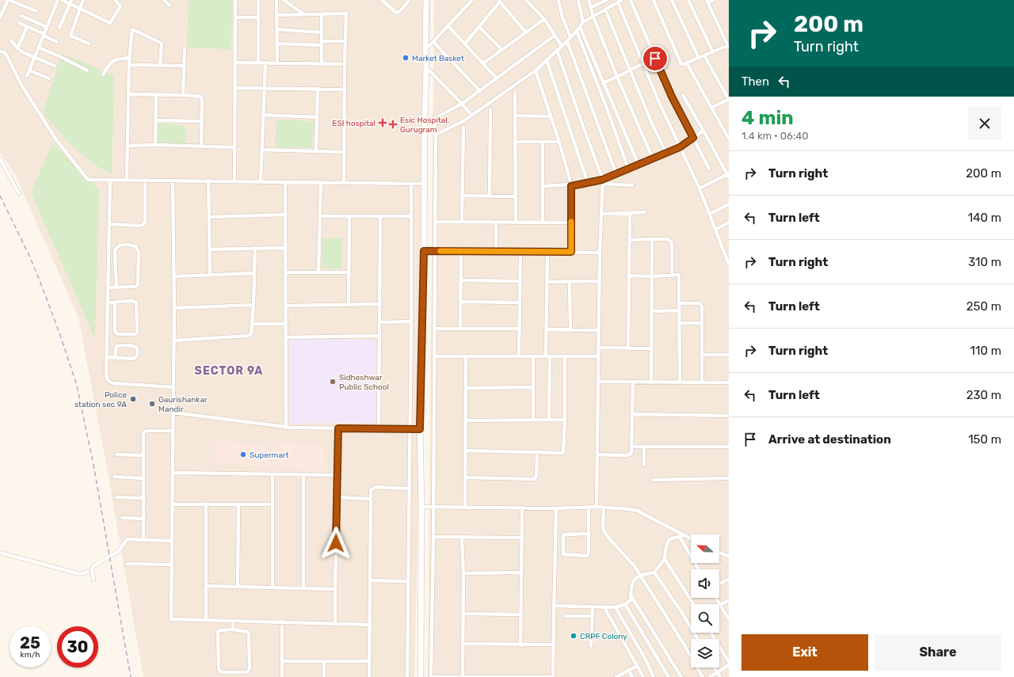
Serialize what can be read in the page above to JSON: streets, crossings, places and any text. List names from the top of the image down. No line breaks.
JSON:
{"districts":["SECTOR 9A"],"places":{"other":["Market Basket","Sidheshwar Public School","Police station sec 9A","Gaurishankar Mandir","Supermart","CRPF Colony"],"health":["ESI hospital","Esic Hospital, Gurugram"]},"north":"left","page":{"turn":["200 m","Turn right"],"then":"Then","heading":["4 min","1.4 km · 06:40"],"list":[{"name":"Turn right","value":"200 m"},{"name":"Turn left","value":"140 m"},{"name":"Turn right","value":"310 m"},{"name":"Turn left","value":"250 m"},{"name":"Turn right","value":"110 m"},{"name":"Turn left","value":"230 m"},{"name":"Arrive at destination","value":"150 m"}],"speed":"25 km/h","limit":"30","buttons":["Exit","Share"]}}
